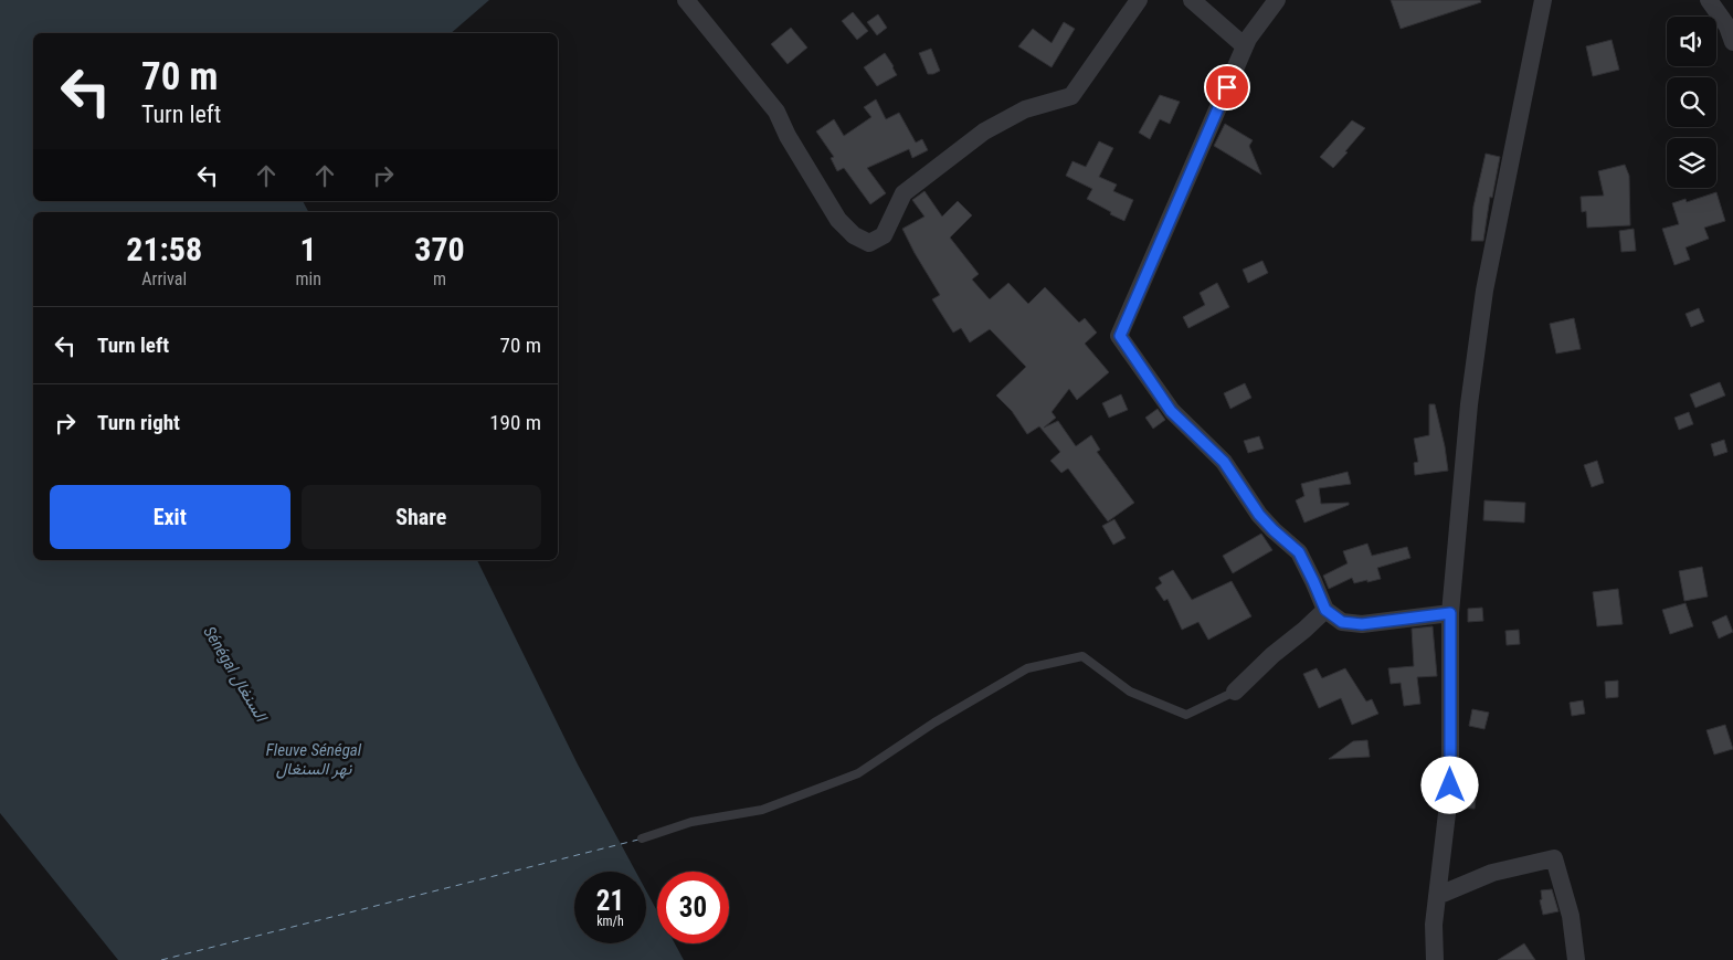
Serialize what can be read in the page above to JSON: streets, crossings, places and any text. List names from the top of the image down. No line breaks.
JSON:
{"water":["Sénégal السنغال","Fleuve Sénégal نهر السنغال"],"page":{"turn":["70 m","Turn left"],"eta":["21:58","Arrival","1","min","370","m"],"list":[{"name":"Turn left","value":"70 m"},{"name":"Turn right","value":"190 m"}],"buttons":["Exit","Share"],"speed":"21 km/h","limit":"30"}}
